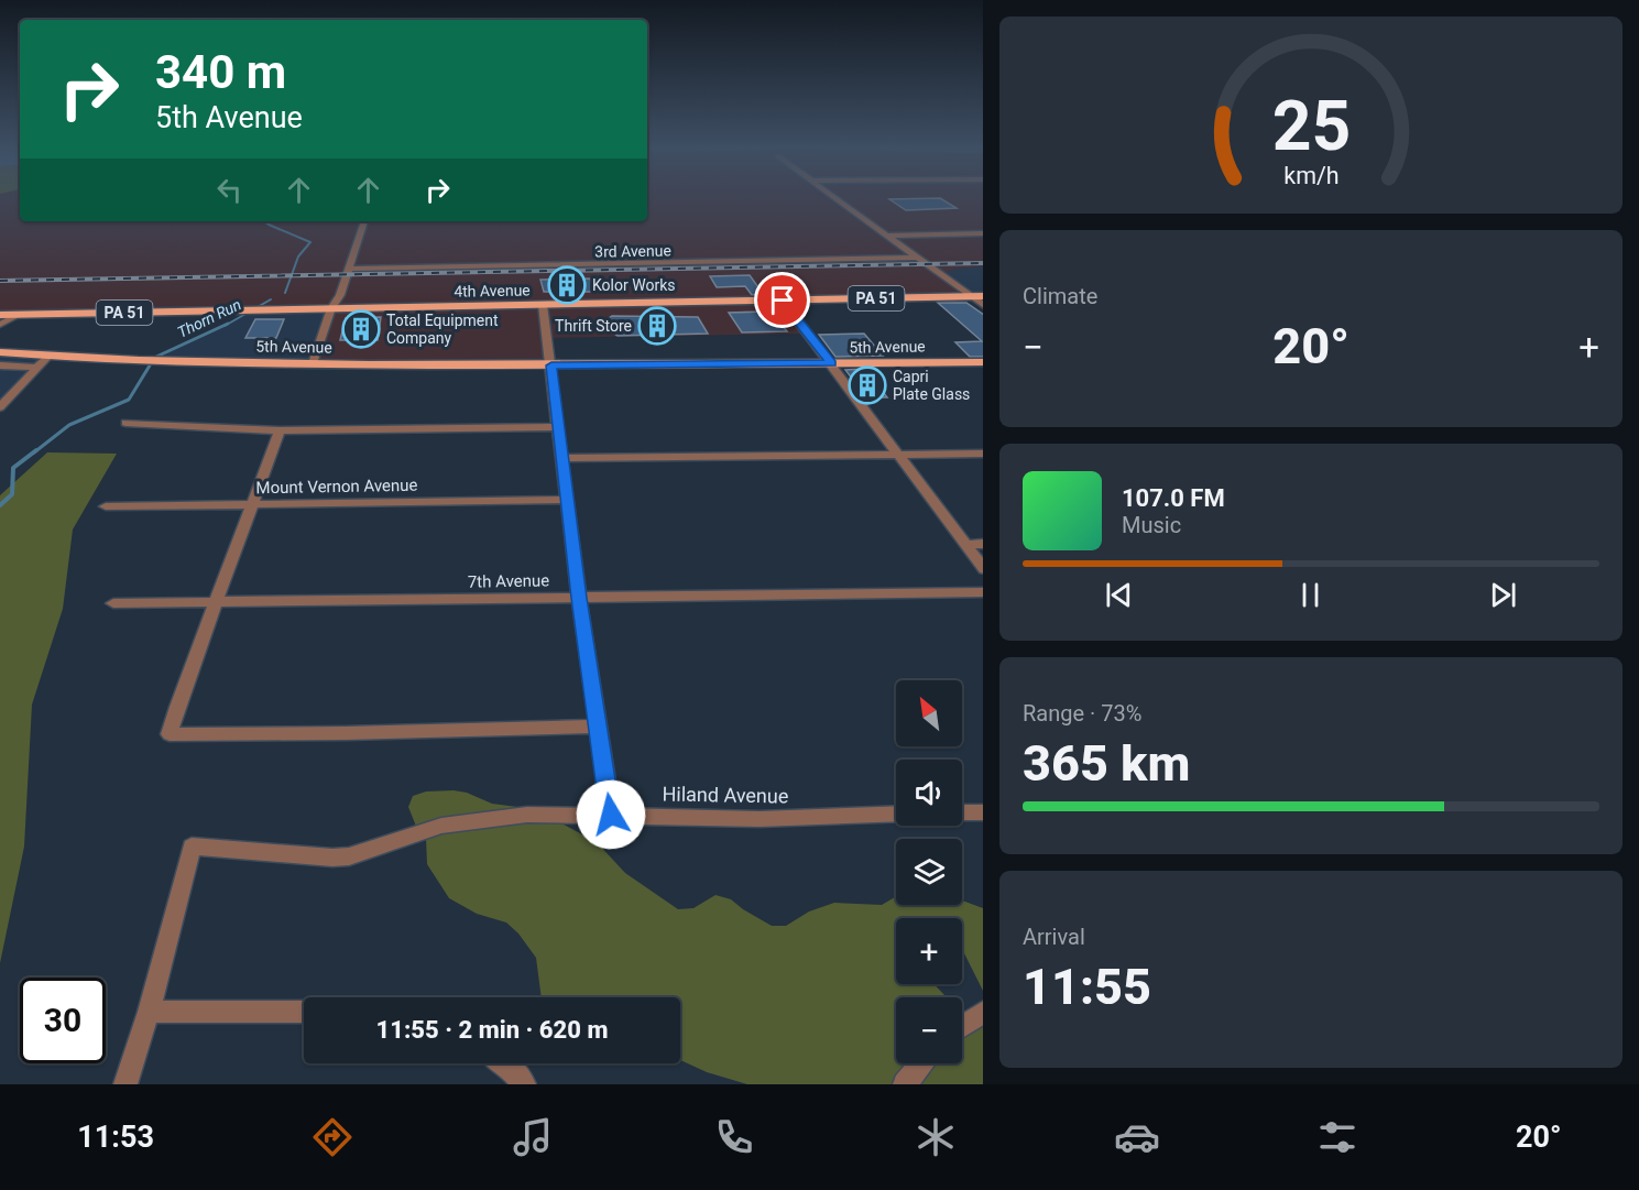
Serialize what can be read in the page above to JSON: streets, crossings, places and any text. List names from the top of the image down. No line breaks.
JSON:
{"streets":{"main road":["4th Avenue","PA 51","5th Avenue"],"street":["3rd Avenue","Mount Vernon Avenue","7th Avenue","Hiland Avenue"]},"water":["Thorn Run"],"places":{"building":["Kolor Works","Thrift Store","Total Equipment Company","Capri Plate Glass"]},"north":"top left","page":{"turn":["340 m","5th Avenue"],"tile":["Climate",["Range · 73%","365 km"],["Arrival","11:55"]],"heat":["−","20°","+"],"song":["107.0 FM","Music"],"map_buttons":["+","−"],"limit":"30","trip":"11:55 · 2 min · 620 m","tabs":["11:53","20°"],"gauge":["25","km/h"]}}
